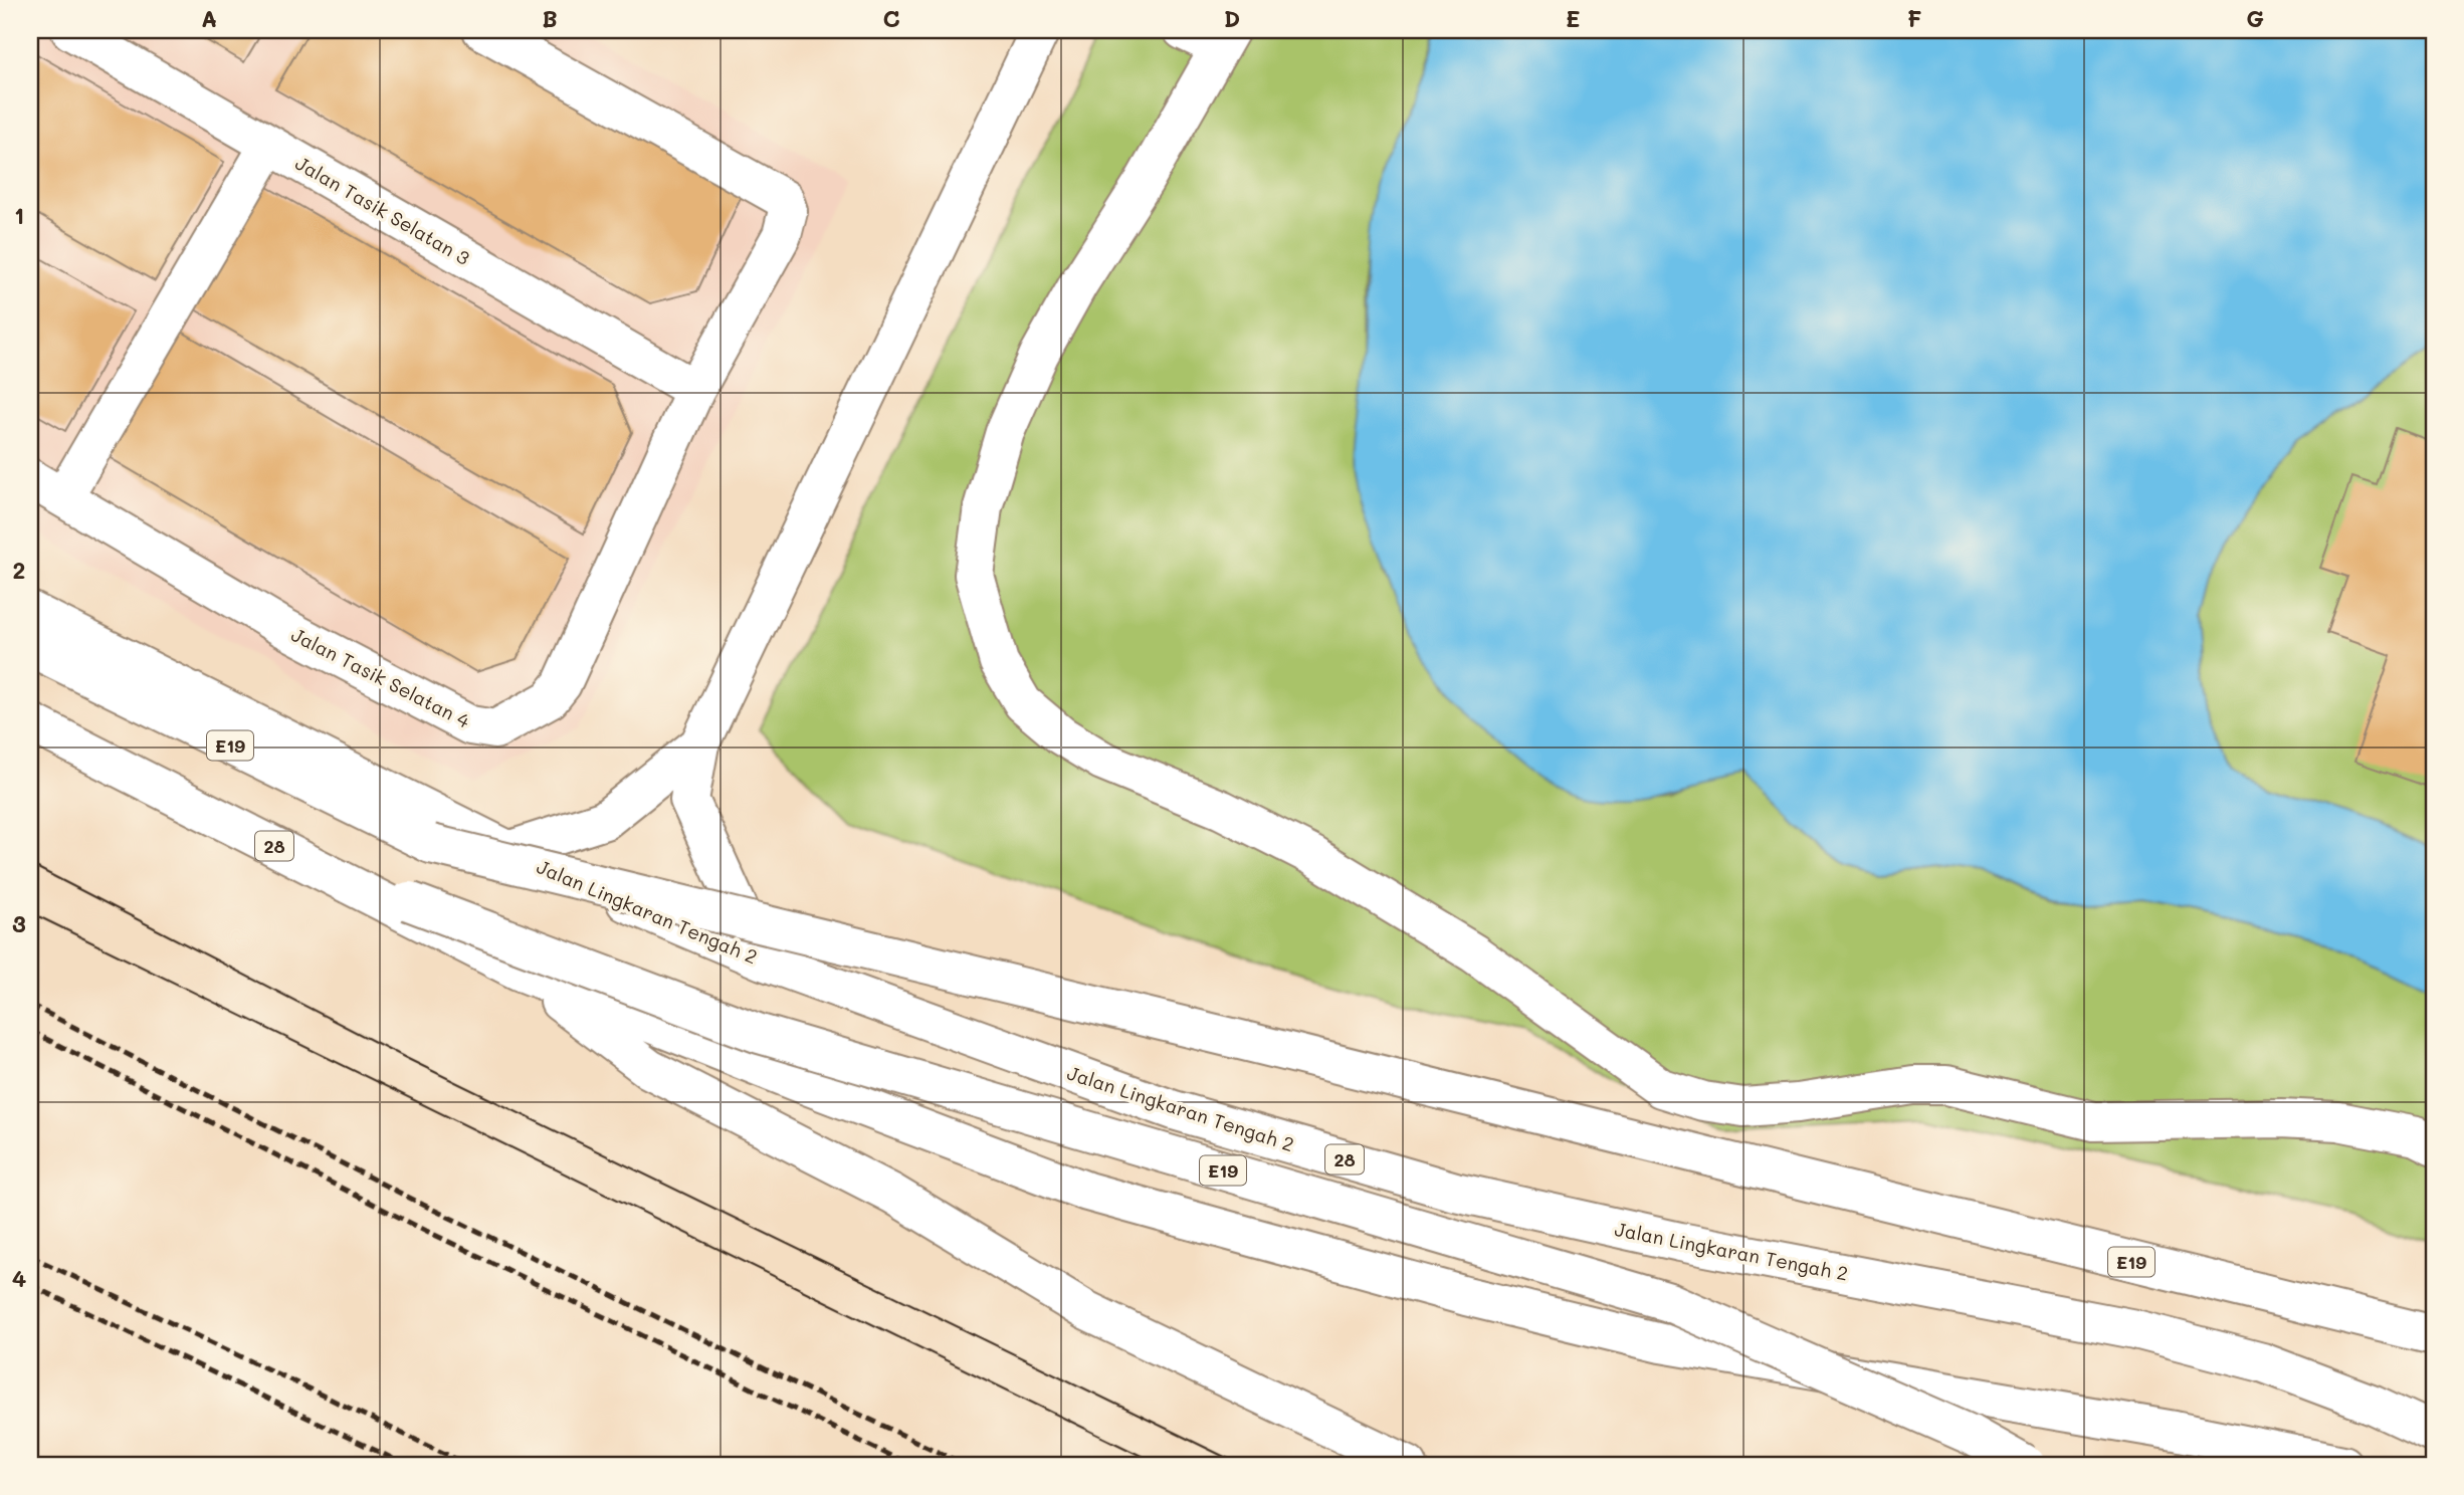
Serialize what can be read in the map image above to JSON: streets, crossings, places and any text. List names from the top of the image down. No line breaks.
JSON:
{"streets":{"main road":["Jalan Tasik Selatan 3","Jalan Tasik Selatan 4","E19","28","Jalan Lingkaran Tengah 2"]},"crossings":[["Jalan Tasik Selatan 3","Jalan Tasik Selatan 4"]],"grid":{"columns":["A","B","C","D","E","F","G"],"rows":["1","2","3","4"]}}
